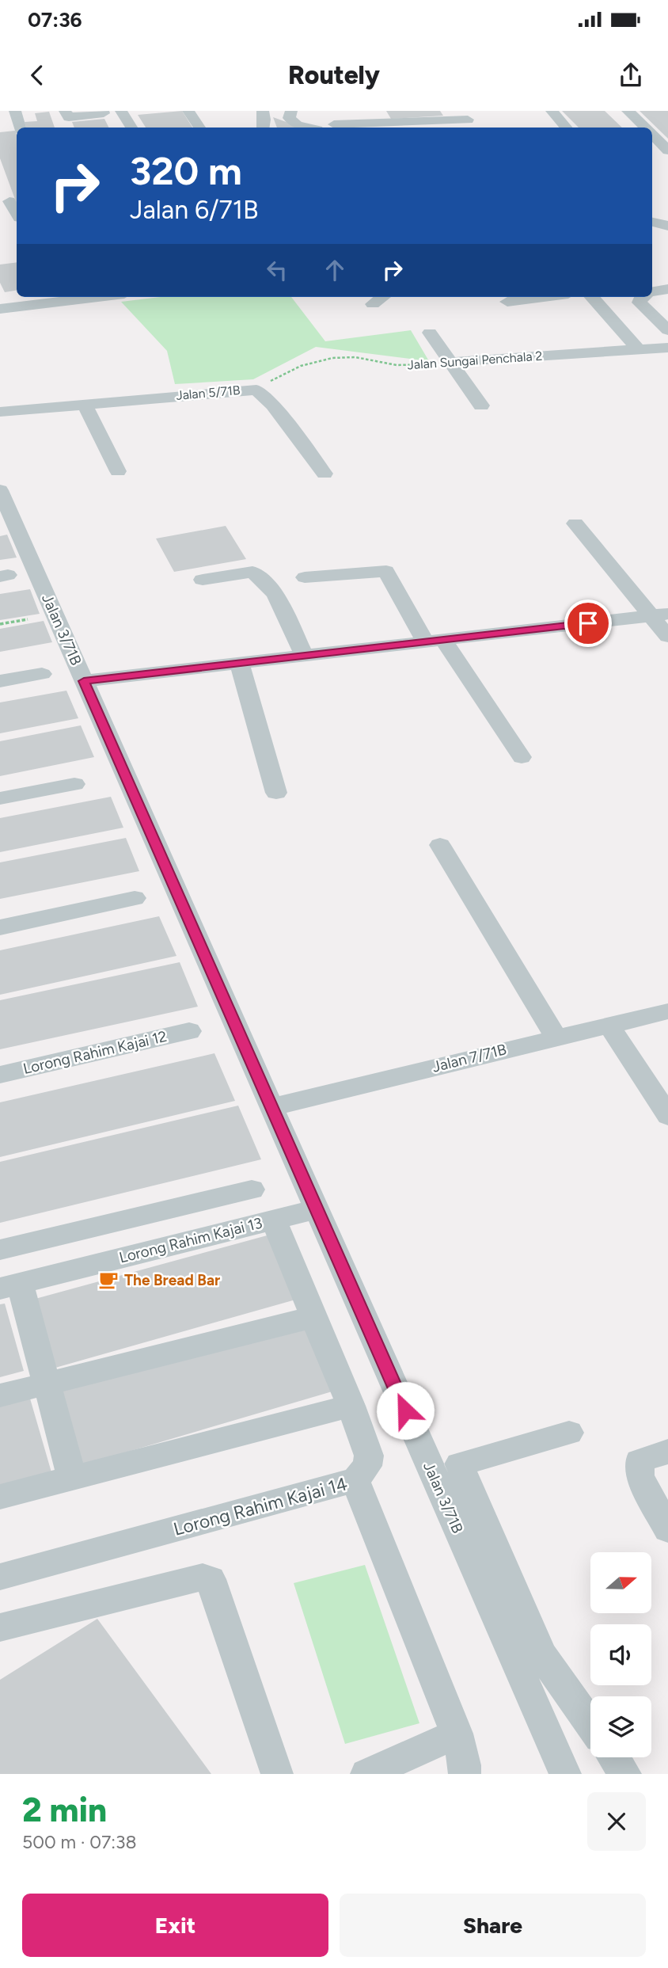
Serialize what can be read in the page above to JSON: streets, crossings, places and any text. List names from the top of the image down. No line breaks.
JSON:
{"streets":{"street":["Jalan Sungai Penchala 2","Jalan 5/71B","Jalan 3/71B","Lorong Rahim Kajai 12","Jalan 7/71B","Lorong Rahim Kajai 13","Lorong Rahim Kajai 14"]},"crossings":[["Jalan Sungai Penchala 2","Jalan 5/71B"],["Jalan 3/71B","Jalan 7/71B"],["Jalan 3/71B","Lorong Rahim Kajai 13"]],"places":{"cafe":["The Bread Bar"]},"north":"right","page":{"status":"07:36","header":"Routely","turn":["320 m","Jalan 6/71B"],"heading":["2 min","500 m · 07:38"],"buttons":["Exit","Share"]}}
